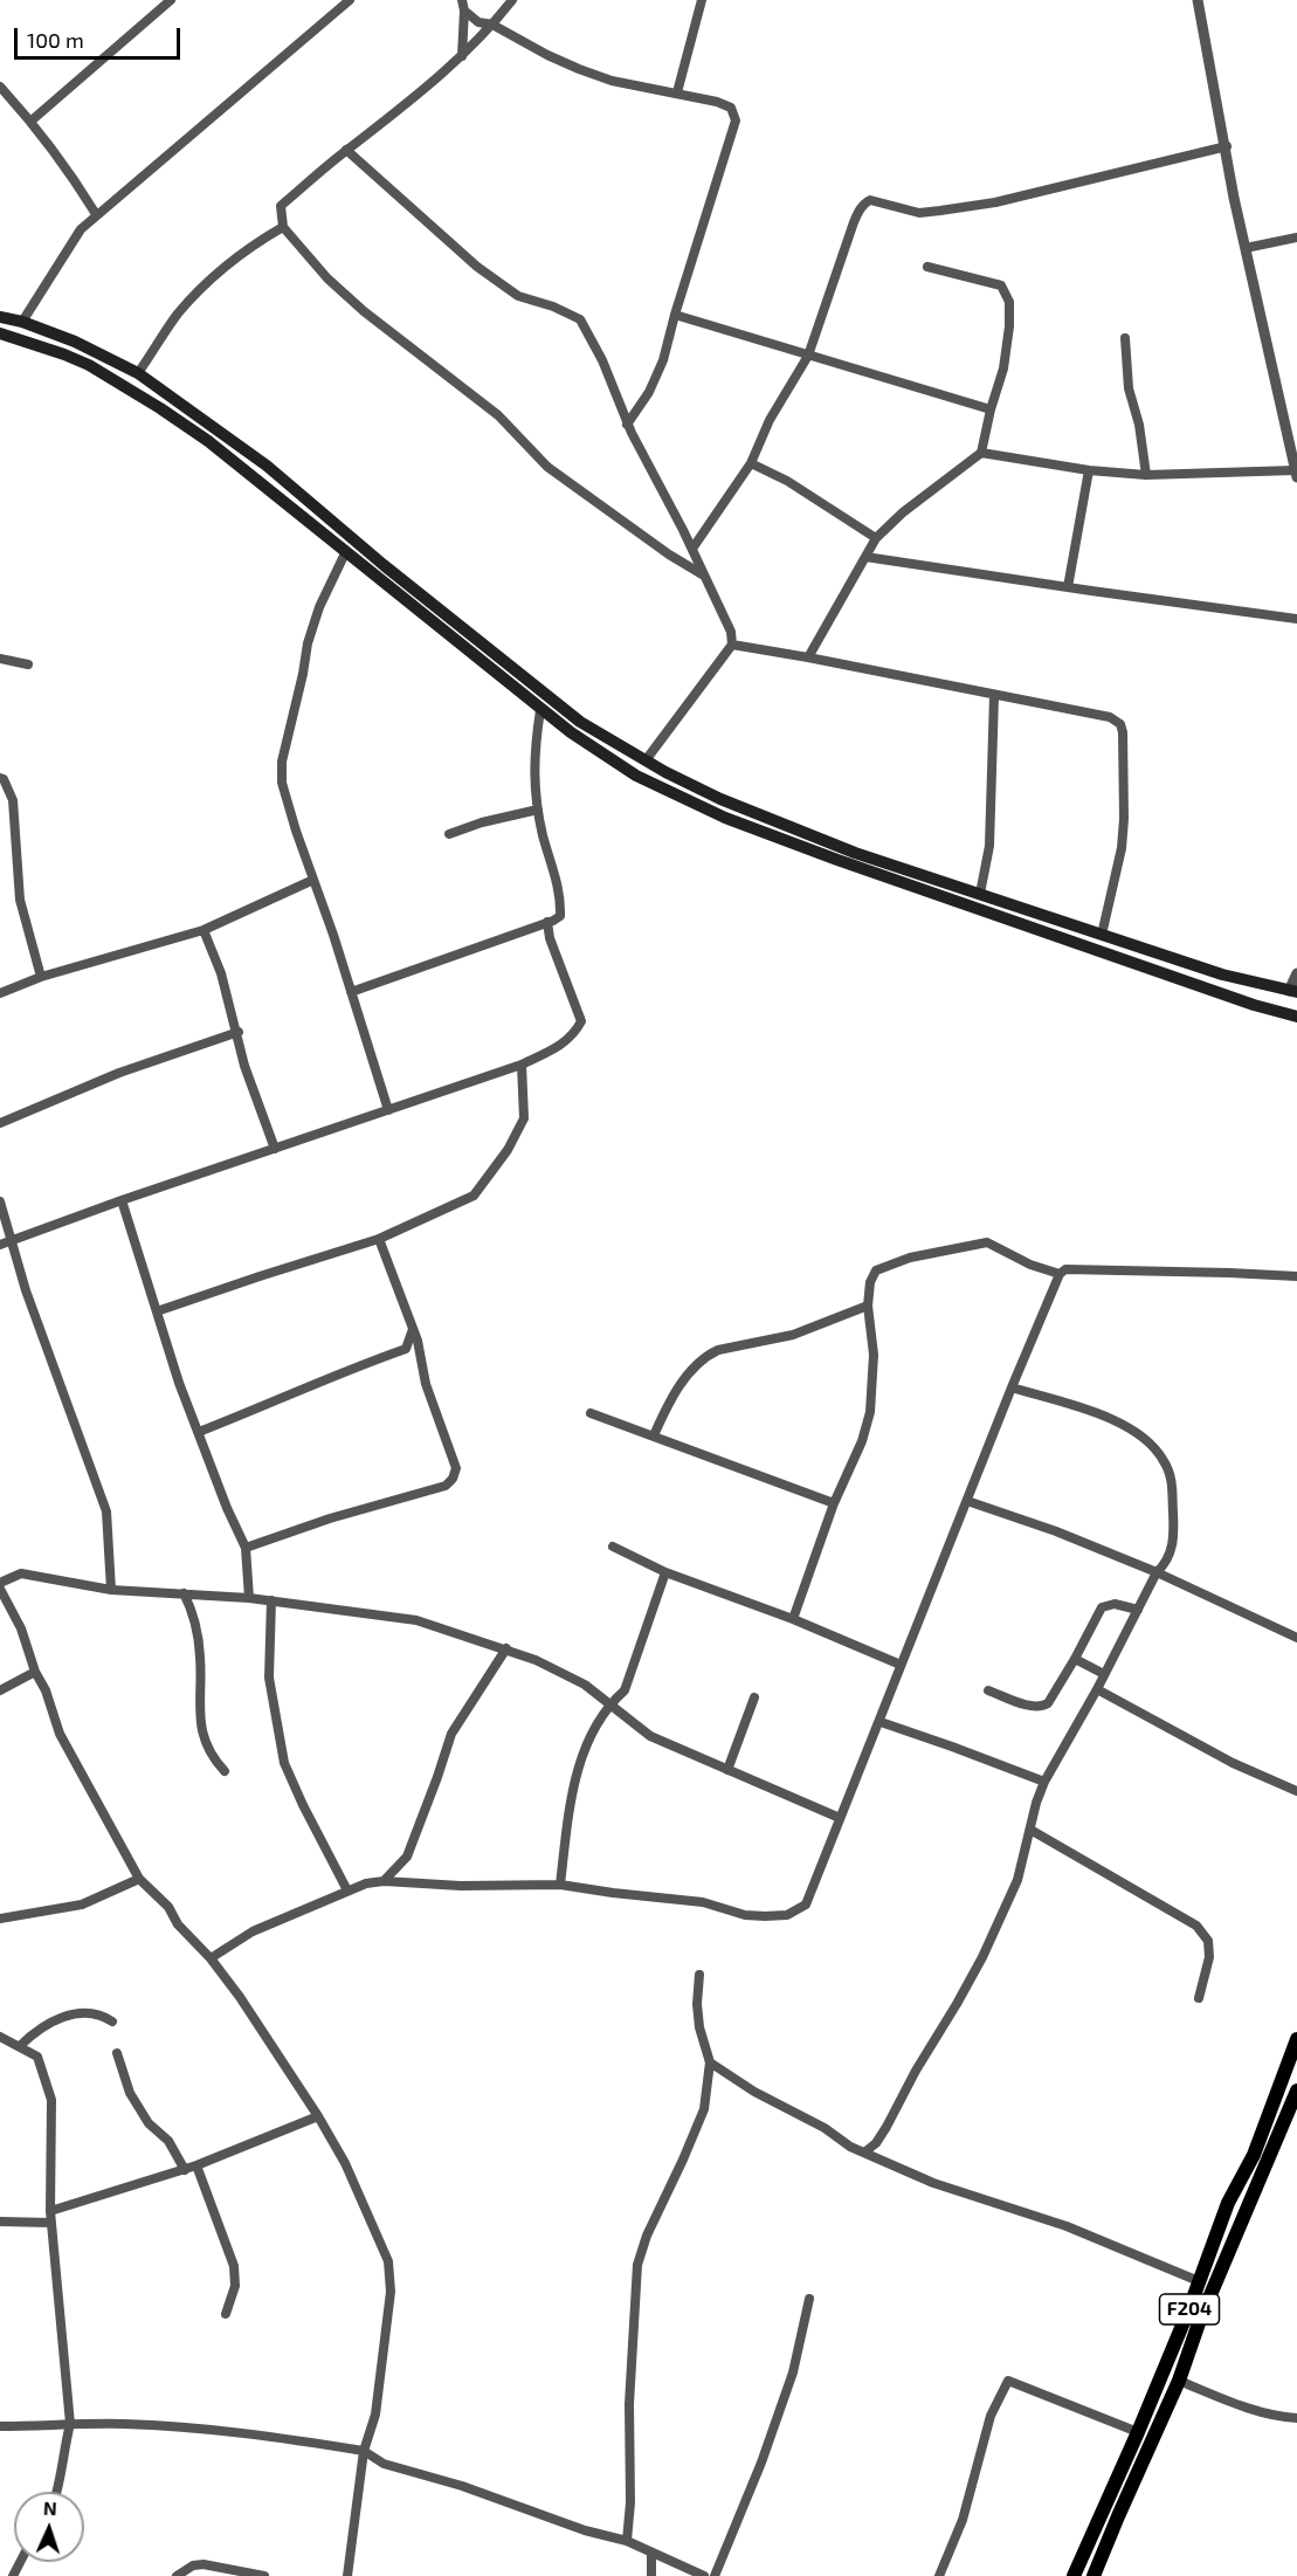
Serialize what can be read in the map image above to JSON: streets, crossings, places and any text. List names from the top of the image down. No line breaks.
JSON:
{"streets":{"main road":["F204"]},"scale_bar":"100 m","north":"top"}
